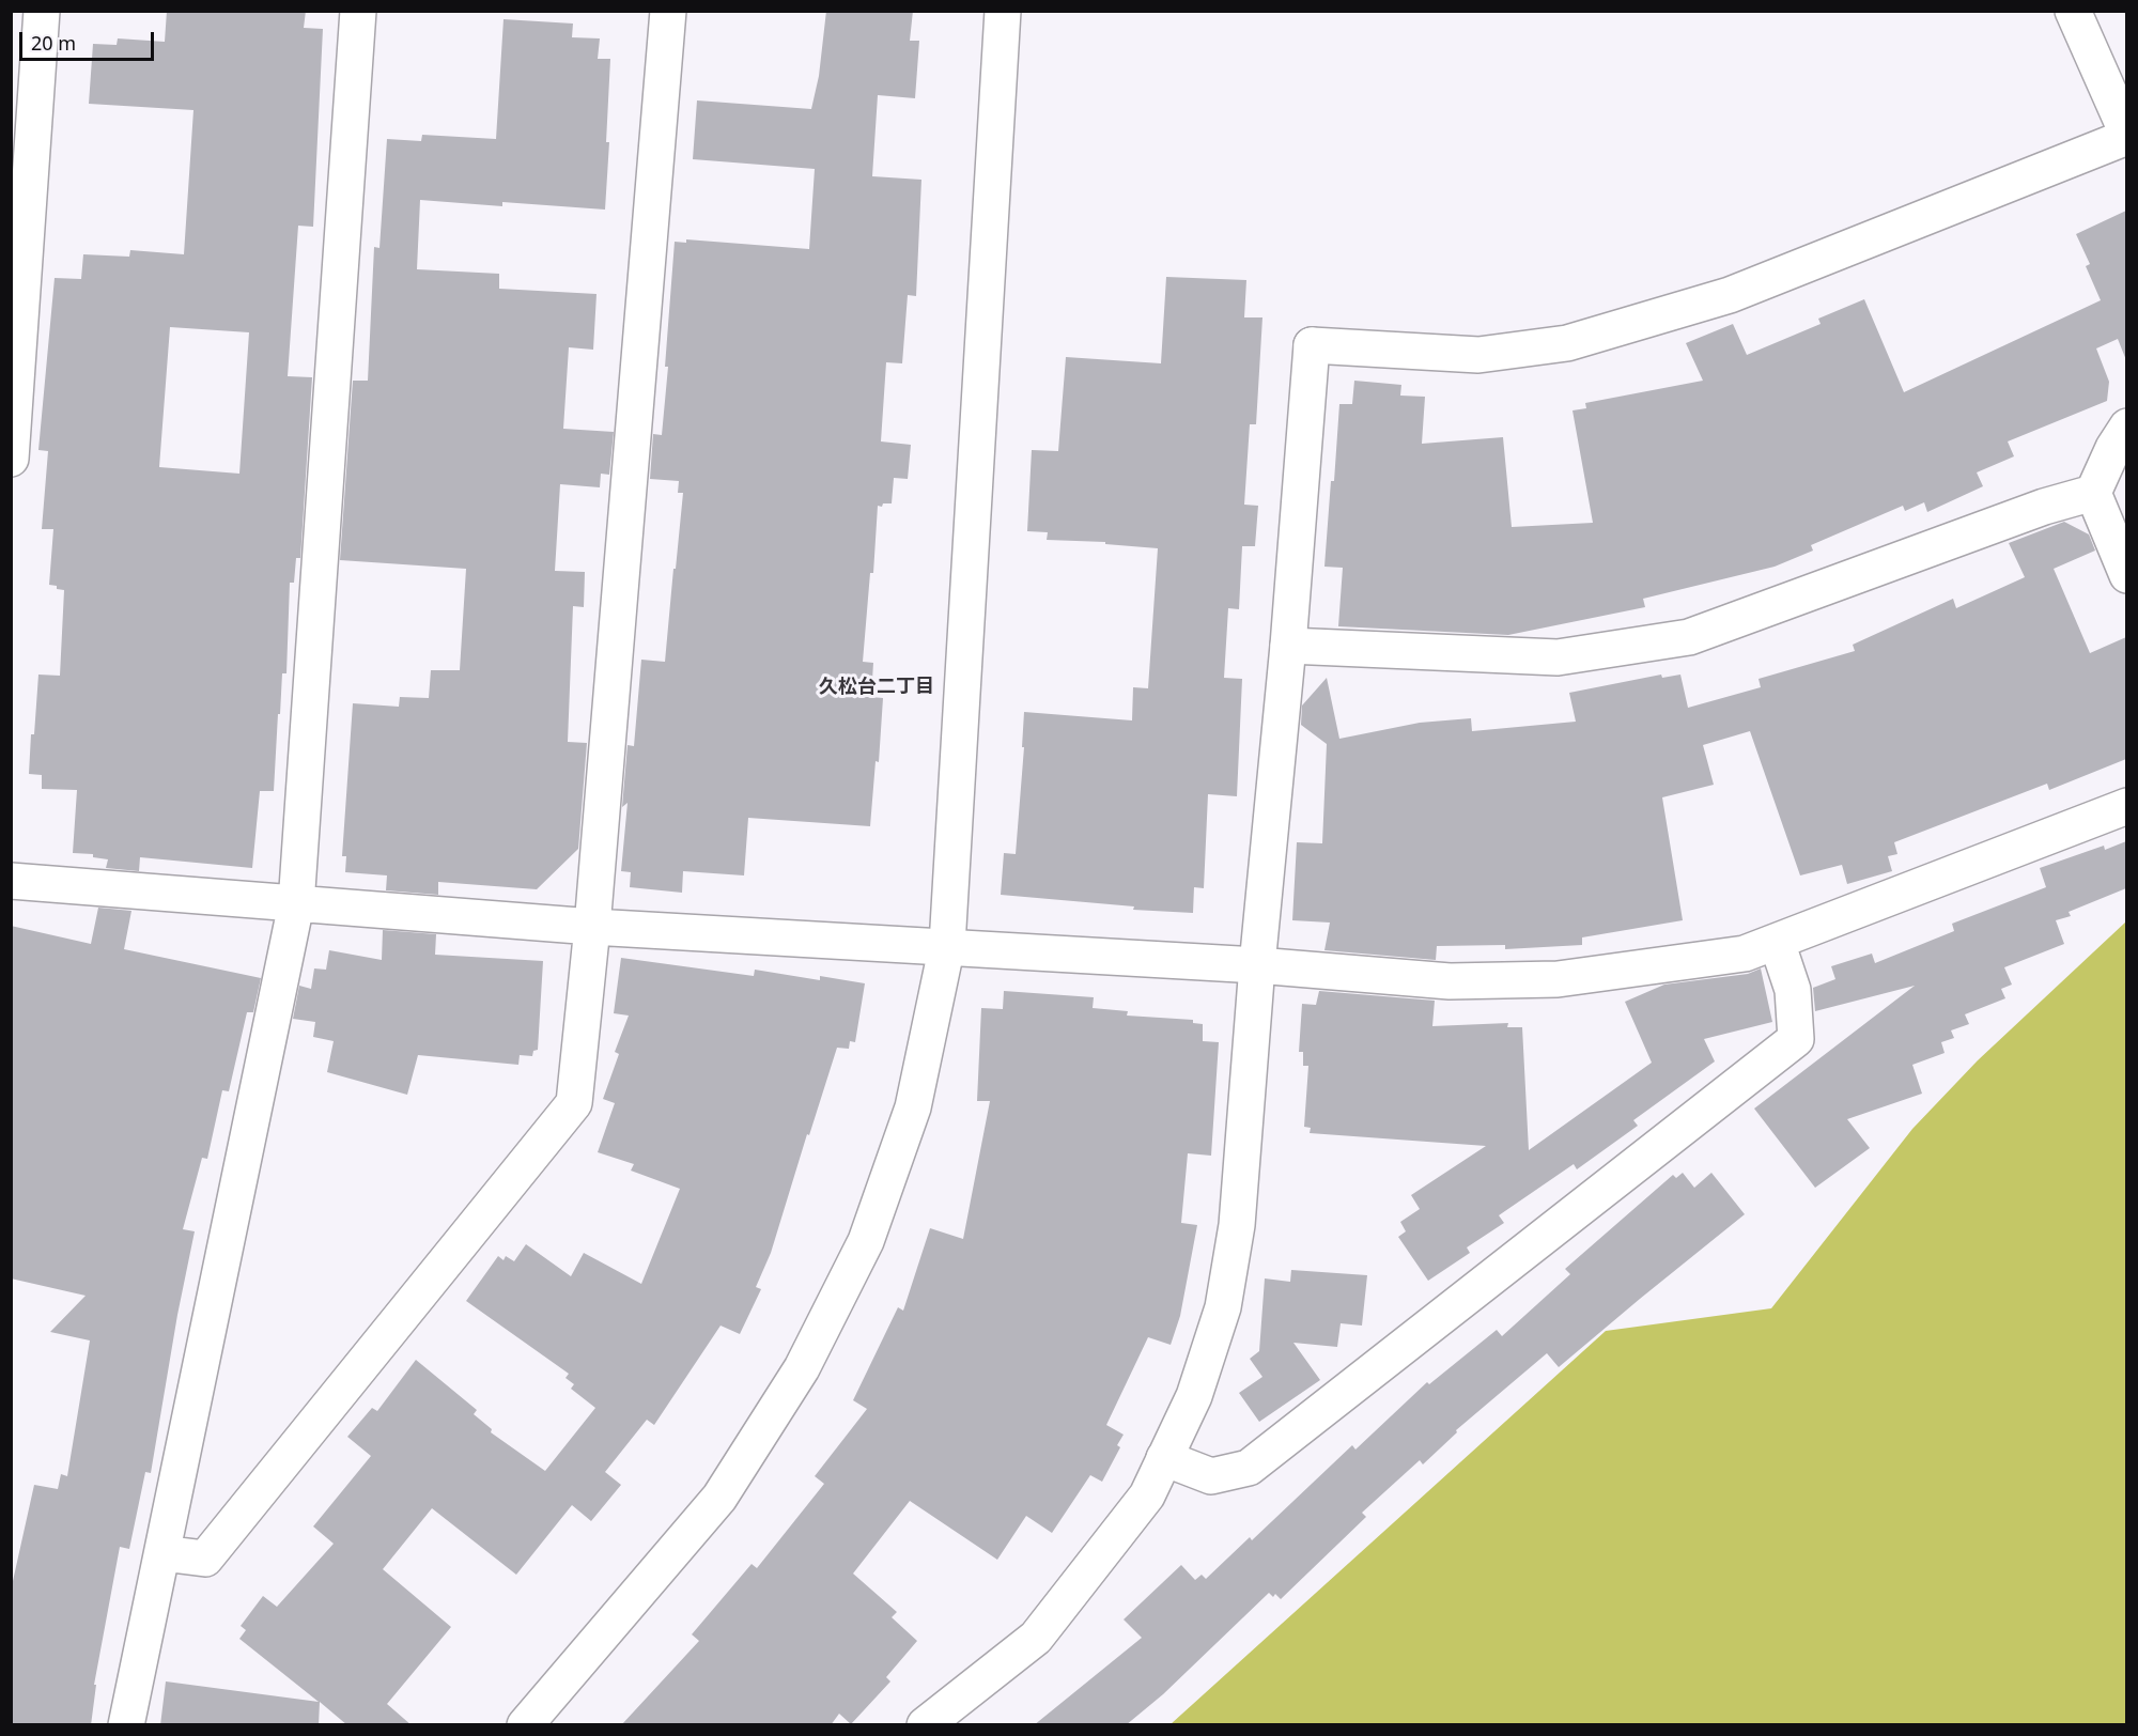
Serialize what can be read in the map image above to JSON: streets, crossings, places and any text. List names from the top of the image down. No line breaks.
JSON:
{"districts":["久松台二丁目"],"scale_bar":"20 m"}
